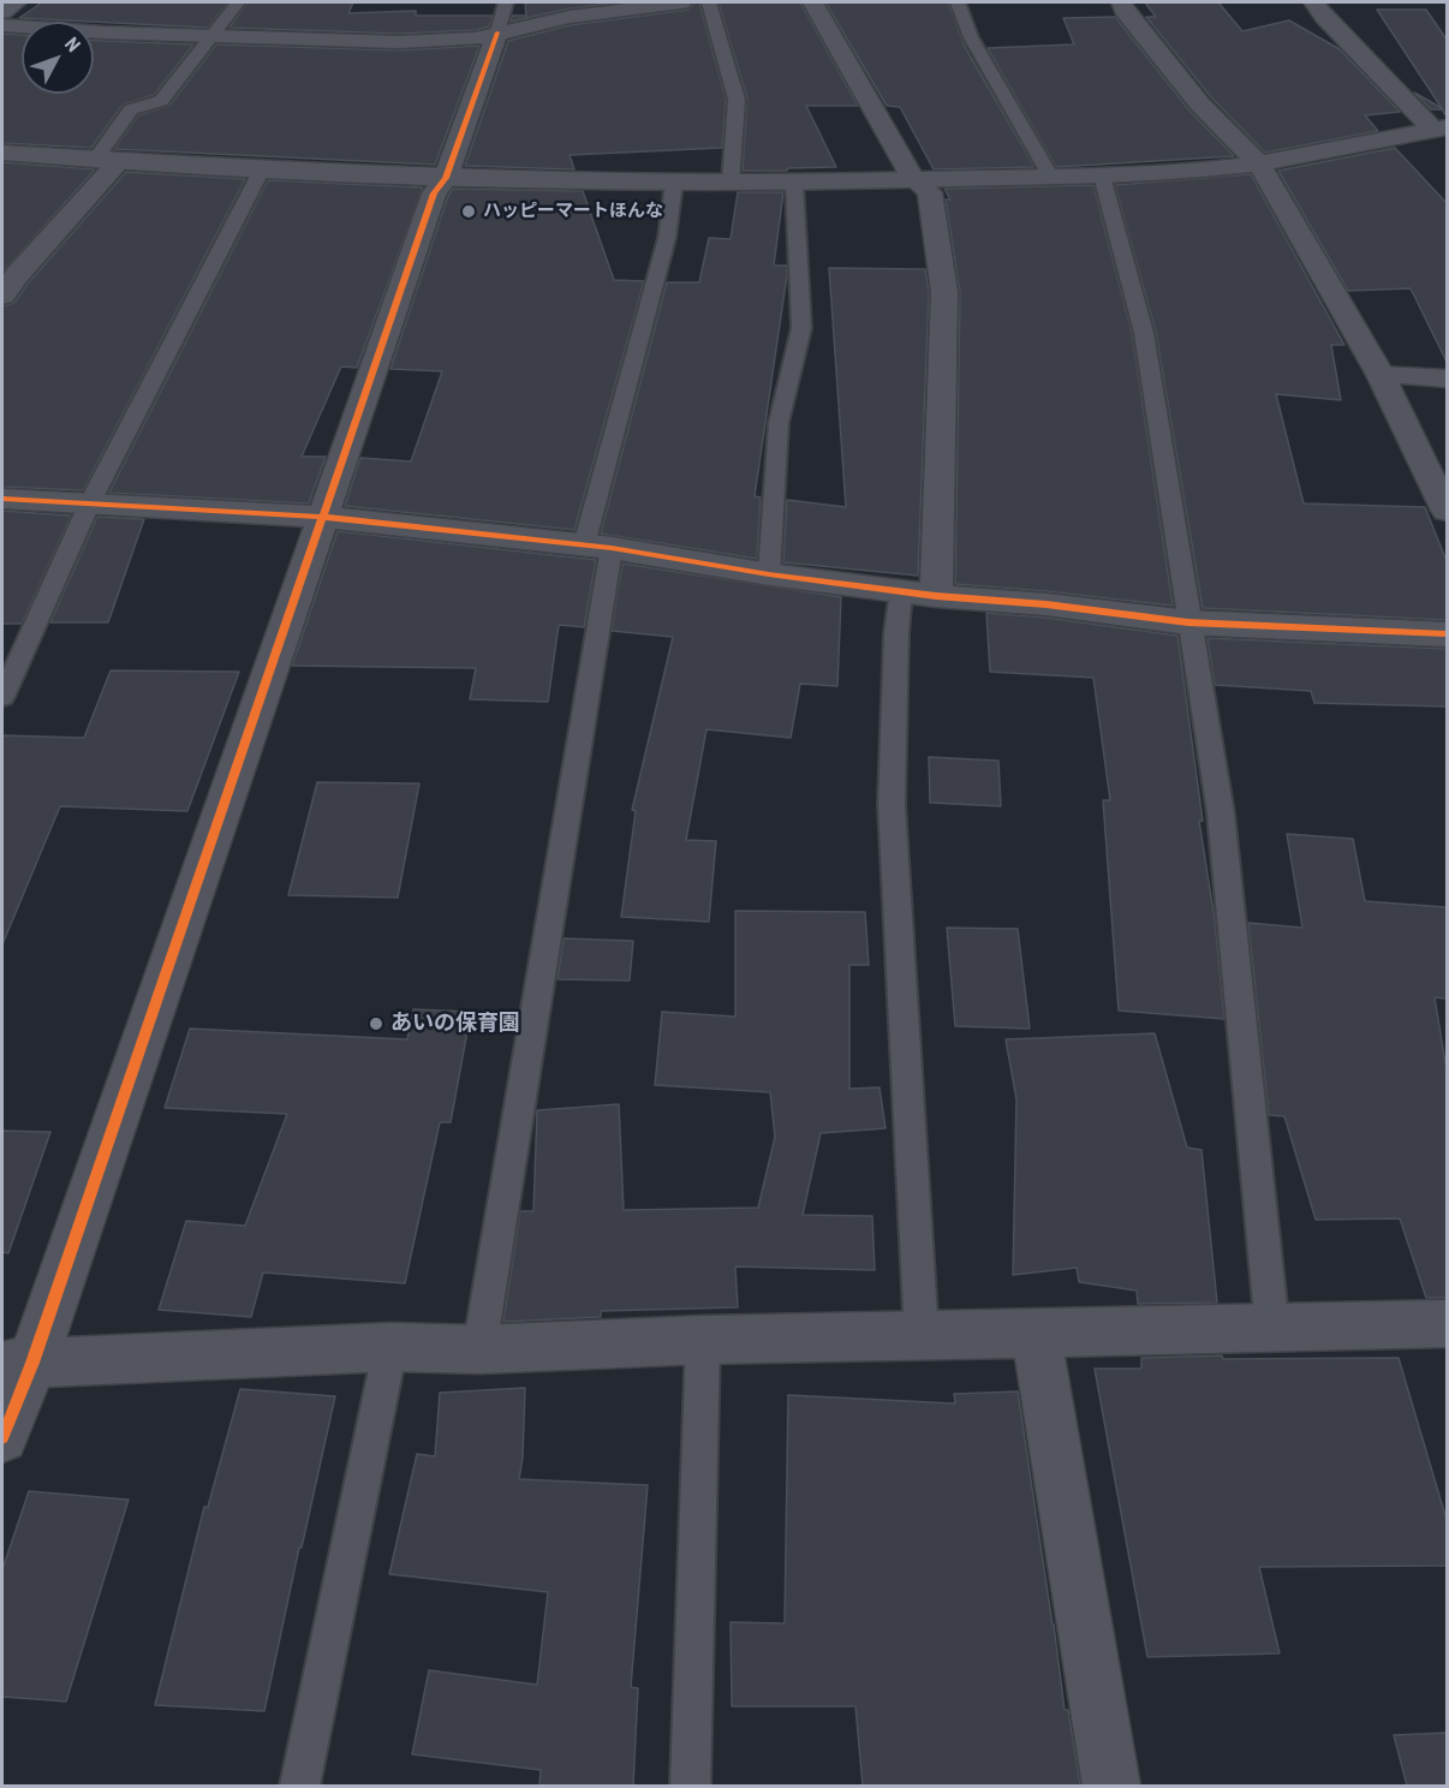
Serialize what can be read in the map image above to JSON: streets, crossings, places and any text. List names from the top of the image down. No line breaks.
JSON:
{"places":["ハッピーマートほんな","あいの保育園"],"north":"top right"}
